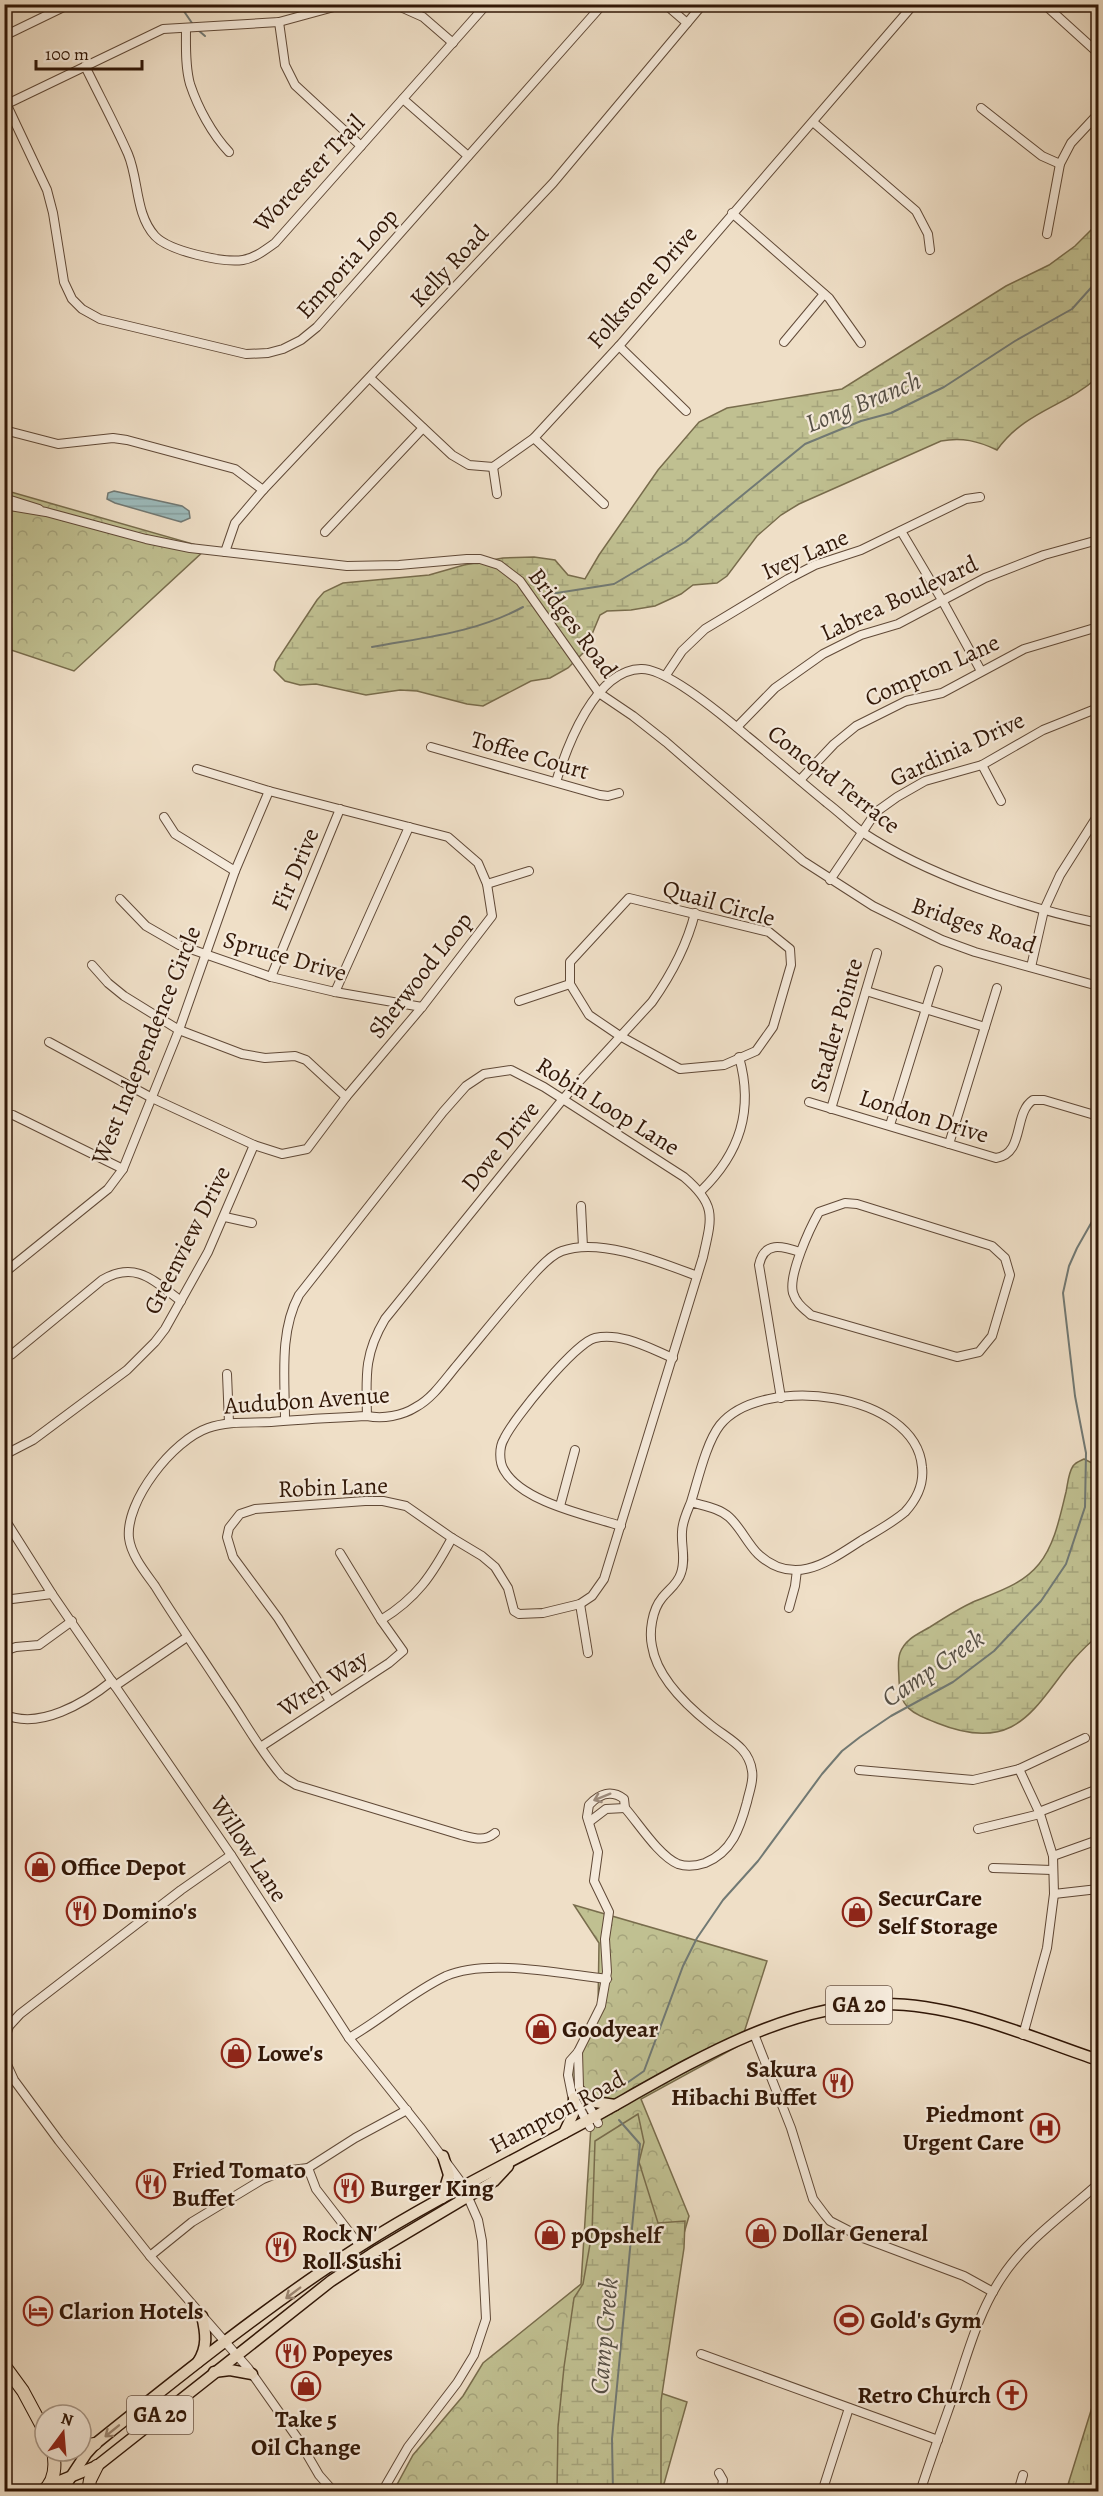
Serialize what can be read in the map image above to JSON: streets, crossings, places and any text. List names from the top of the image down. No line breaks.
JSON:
{"streets":{"main road":["GA 20","Hampton Road"],"street":["Worcester Trail","Emporia Loop","Kelly Road","Folkstone Drive","Ivey Lane","Labrea Boulevard","Bridges Road","Compton Lane","Gardinia Drive","Toffee Court","Concord Terrace","Fir Drive","Quail Circle","Spruce Drive","Sherwood Loop","Stadler Pointe","West Independence Circle","Robin Loop Lane","London Drive","Dove Drive","Greenview Drive","Audubon Avenue","Robin Lane","Wren Way","Willow Lane"]},"crossings":[["Kelly Road","Bridges Road"],["Ivey Lane","Concord Terrace"],["Labrea Boulevard","Concord Terrace"],["Bridges Road","Gardinia Drive"],["Bridges Road","Concord Terrace"],["Compton Lane","Concord Terrace"],["Gardinia Drive","Concord Terrace"],["Toffee Court","Concord Terrace"],["Fir Drive","Spruce Drive"],["Fir Drive","Sherwood Loop"],["Quail Circle","Dove Drive"],["Spruce Drive","Sherwood Loop"],["Spruce Drive","West Independence Circle"],["Sherwood Loop","West Independence Circle"],["Sherwood Loop","Greenview Drive"],["Stadler Pointe","London Drive"],["Robin Loop Lane","Dove Drive"],["Robin Loop Lane","Audubon Avenue"],["Dove Drive","Audubon Avenue"],["Audubon Avenue","Wren Way"],["Robin Lane","Wren Way"],["Willow Lane","Hampton Road"]],"water":["Long Branch","Camp Creek"],"places":{"shop":["Office Depot","SecurCare Self Storage","Goodyear","Lowe's","Dollar General","pOpshelf","Take 5 Oil Change"],"restaurant":["Domino's","Sakura Hibachi Buffet","Fried Tomato Buffet","Burger King","Rock N' Roll Sushi","Popeyes"],"hospital":["Piedmont Urgent Care"],"hotel":["Clarion Hotels"],"sports":["Gold's Gym"],"church":["Retro Church"]},"scale_bar":"100 m","north":"top"}
